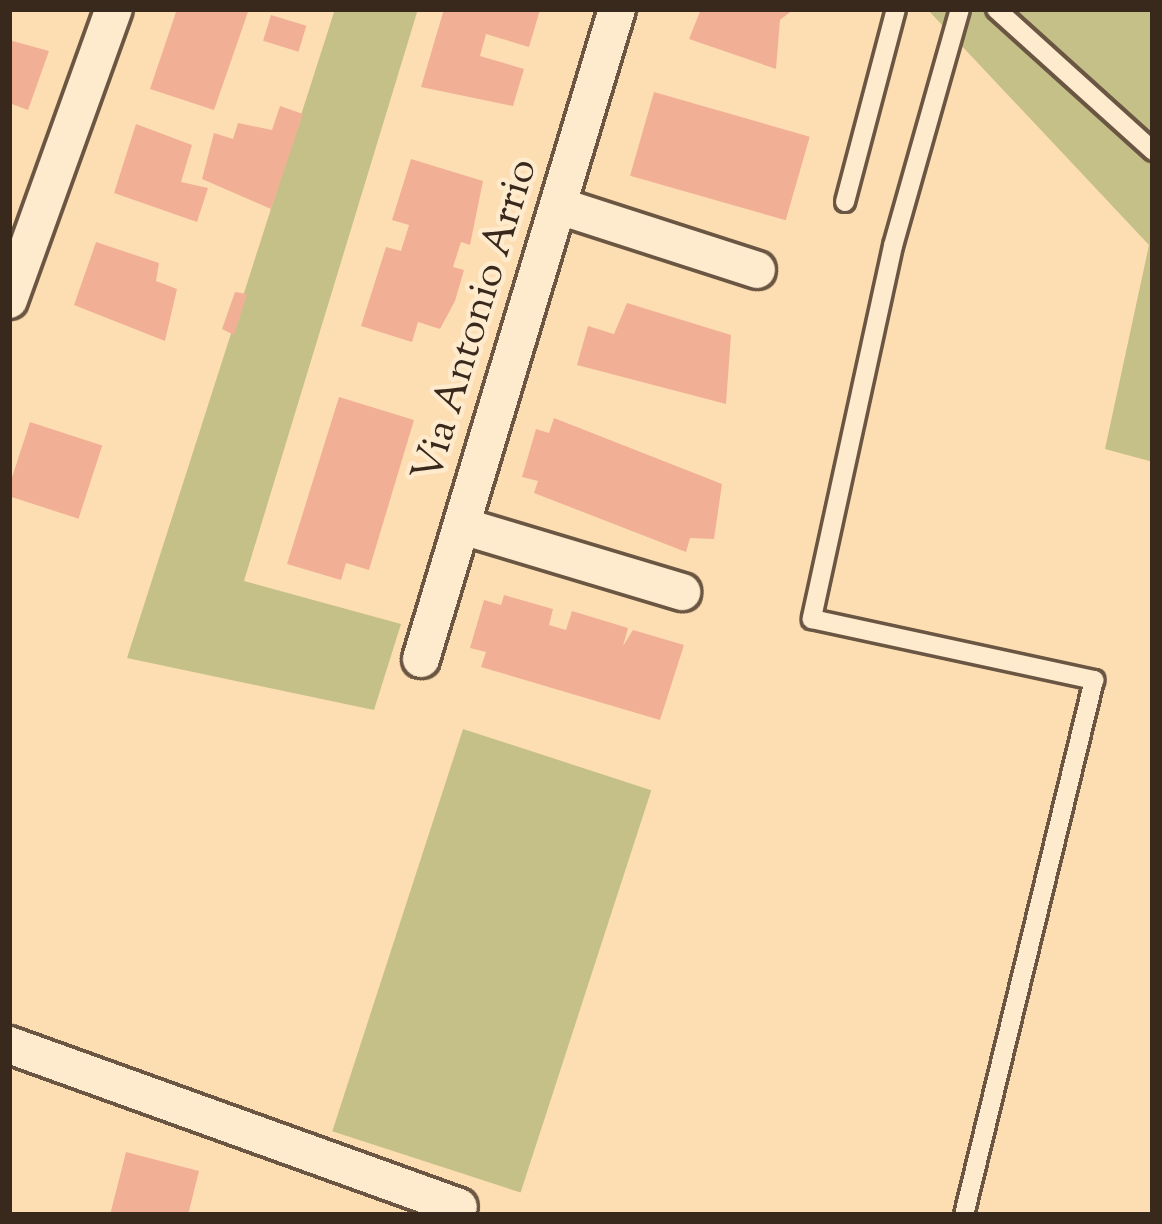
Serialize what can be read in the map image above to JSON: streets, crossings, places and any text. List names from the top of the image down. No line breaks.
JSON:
{"streets":{"street":["Via Antonio Arrio"]}}
